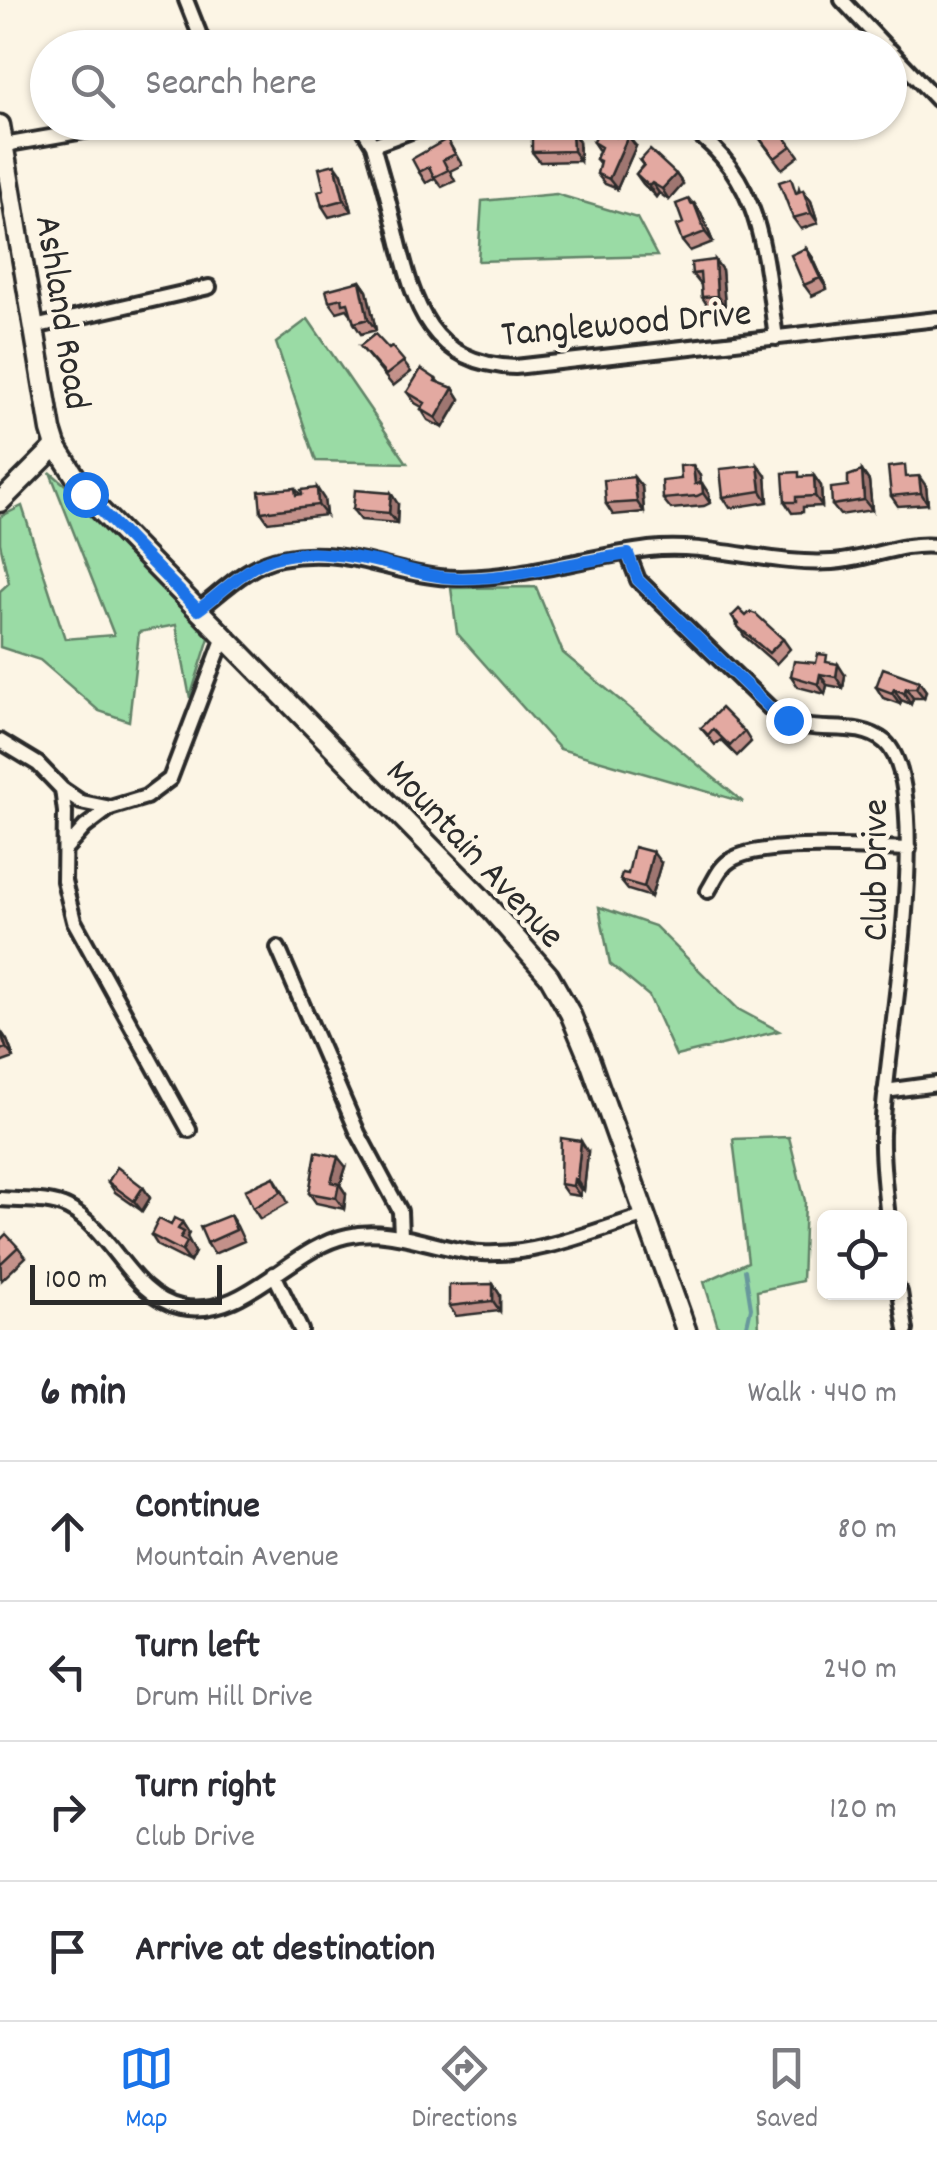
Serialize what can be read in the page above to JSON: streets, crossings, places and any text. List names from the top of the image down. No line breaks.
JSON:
{"streets":{"main road":["Ashland Road","Mountain Avenue"],"street":["Tanglewood Drive","Club Drive"]},"crossings":[["Ashland Road","Mountain Avenue"]],"scale_bar":"100 m","page":{"search":"Search here","scale":"100 m","heading":["6 min","Walk · 440 m"],"list":[["Continue","Mountain Avenue","80 m"],["Turn left","Drum Hill Drive","240 m"],["Turn right","Club Drive","120 m"],"Arrive at destination"],"nav":["Map","Directions","Saved"]}}
